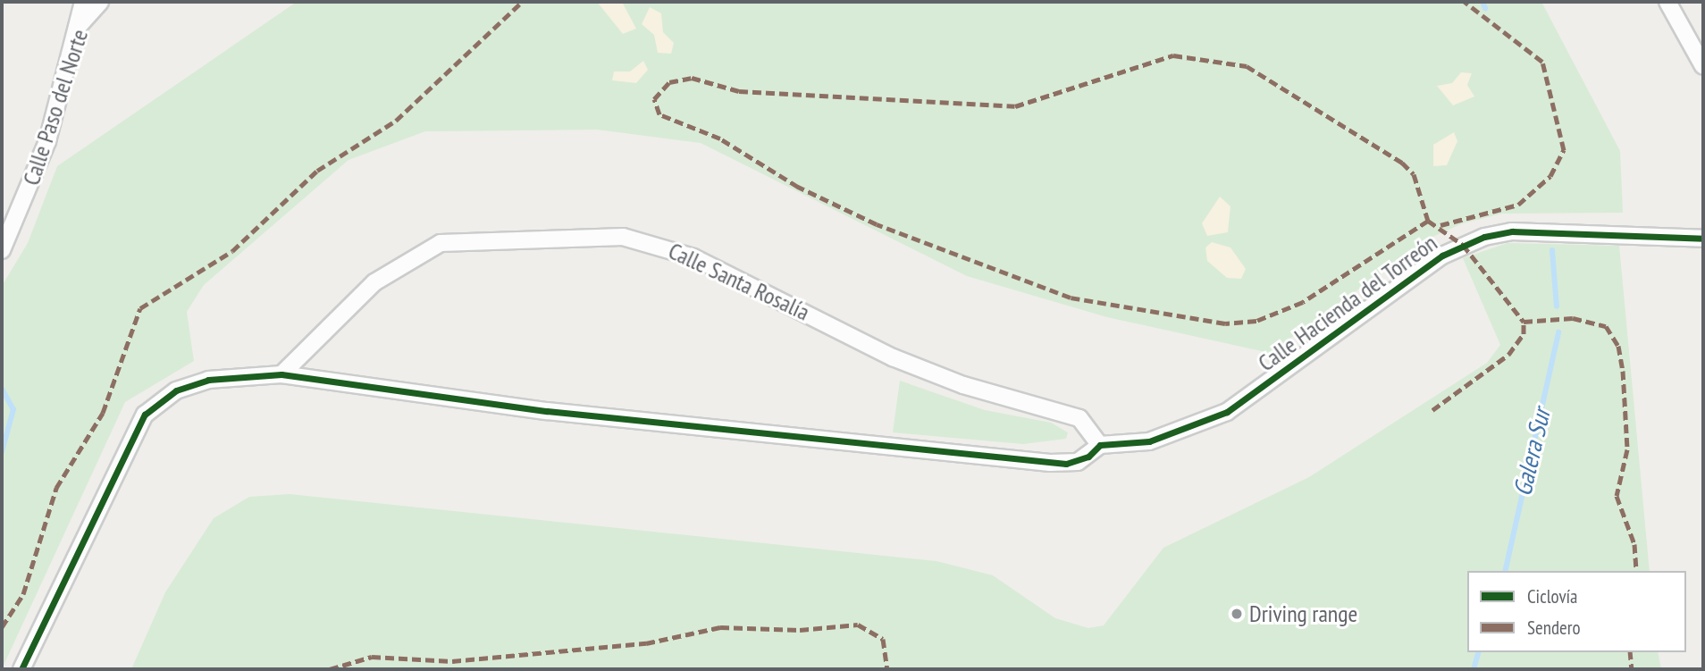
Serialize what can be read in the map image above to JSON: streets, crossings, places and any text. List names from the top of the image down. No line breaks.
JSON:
{"streets":{"street":["Calle Paso del Norte","Calle Santa Rosalía","Calle Hacienda del Torreón"]},"crossings":[["Calle Santa Rosalía","Calle Hacienda del Torreón"]],"water":["Galera Sur"],"places":["Driving range"],"legend":["Ciclovía","Sendero"]}
